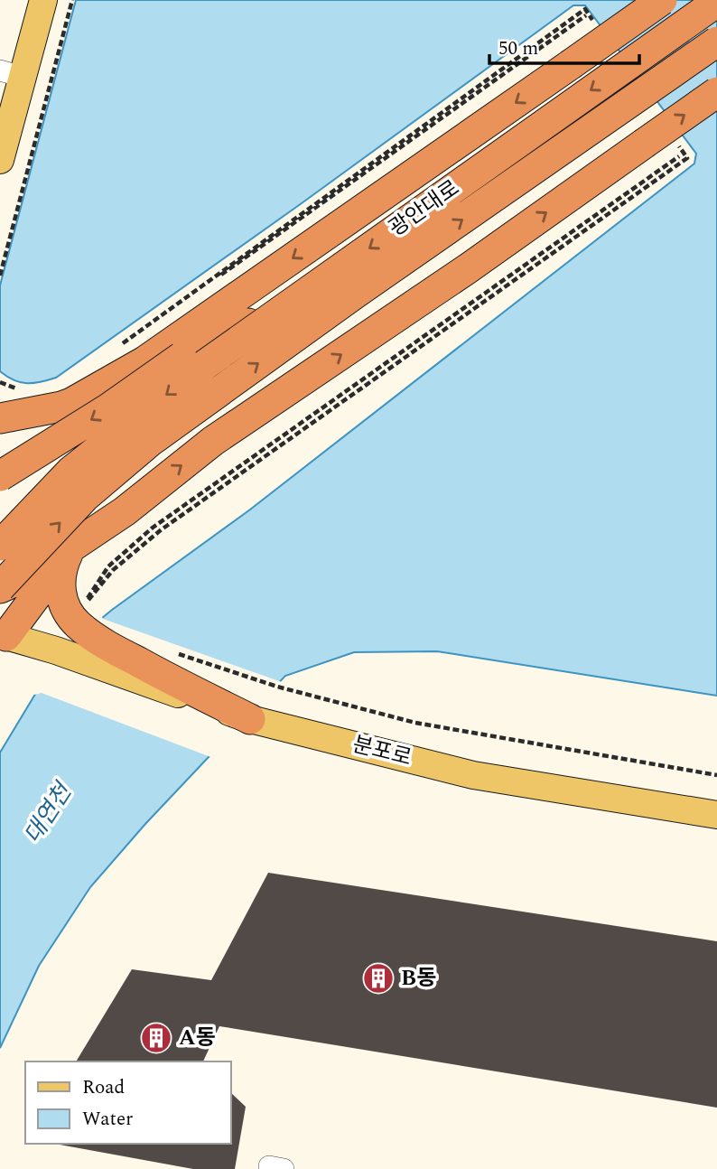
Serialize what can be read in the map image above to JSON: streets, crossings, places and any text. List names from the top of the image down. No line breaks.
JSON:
{"streets":{"highway":["광안대로"],"main road":["분포로"]},"water":["대연천"],"places":{"building":["B동","A동"]},"legend":["Road","Water"],"scale_bar":"50 m"}
